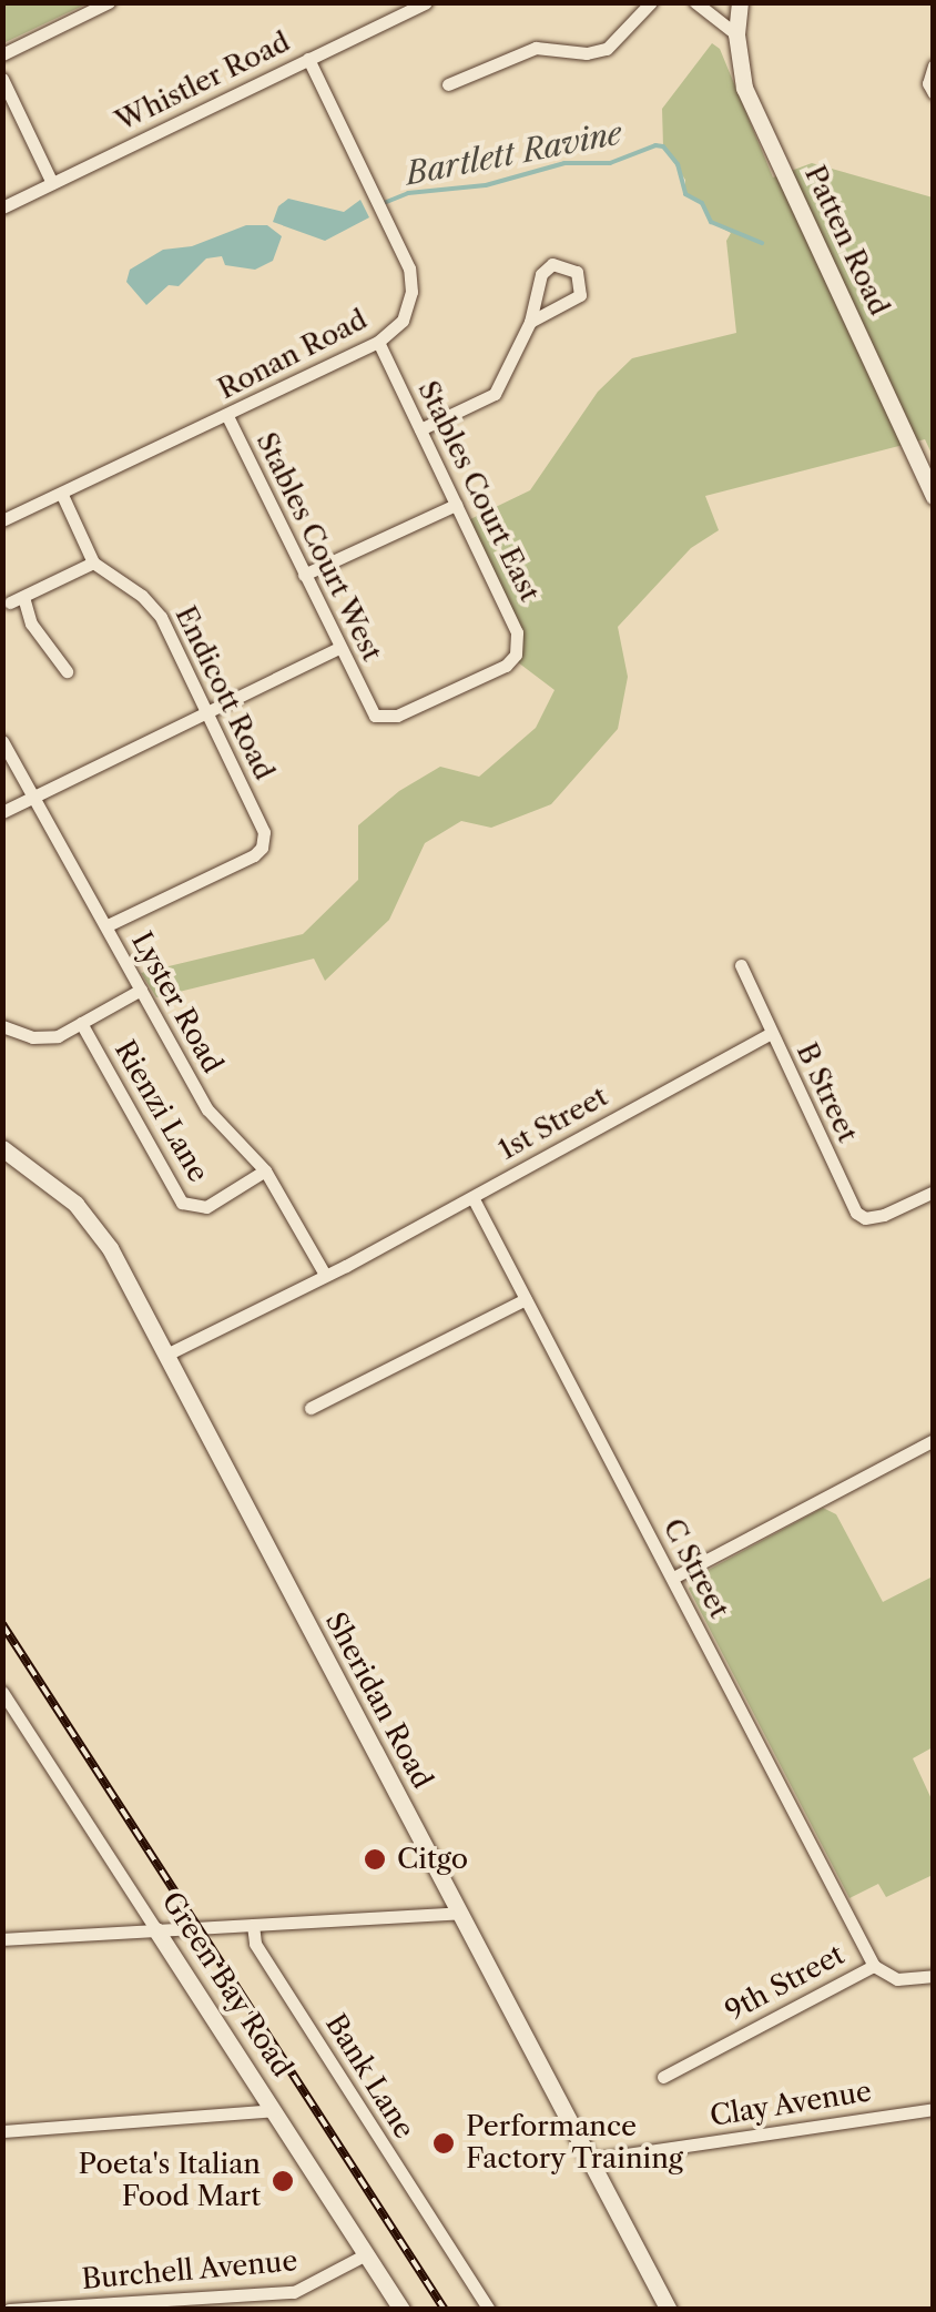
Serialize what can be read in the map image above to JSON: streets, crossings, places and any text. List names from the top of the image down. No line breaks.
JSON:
{"streets":{"main road":["Patten Road","Sheridan Road","Green Bay Road"],"street":["Whistler Road","Ronan Road","Stables Court East","Stables Court West","Endicott Road","Lyster Road","B Street","Rienzi Lane","1st Street","C Street","9th Street","Bank Lane","Clay Avenue","Burchell Avenue"]},"crossings":[["Whistler Road","Ronan Road"],["Ronan Road","Stables Court East"],["Ronan Road","Stables Court West"],["Ronan Road","Endicott Road"],["Stables Court East","Stables Court West"],["Endicott Road","Lyster Road"],["Lyster Road","Rienzi Lane"],["Lyster Road","1st Street"],["B Street","1st Street"],["1st Street","C Street"],["1st Street","Sheridan Road"],["C Street","9th Street"],["Sheridan Road","Clay Avenue"],["Green Bay Road","Burchell Avenue"]],"water":["Bartlett Ravine"],"places":["Citgo","Performance Factory Training","Poeta's Italian Food Mart"]}
